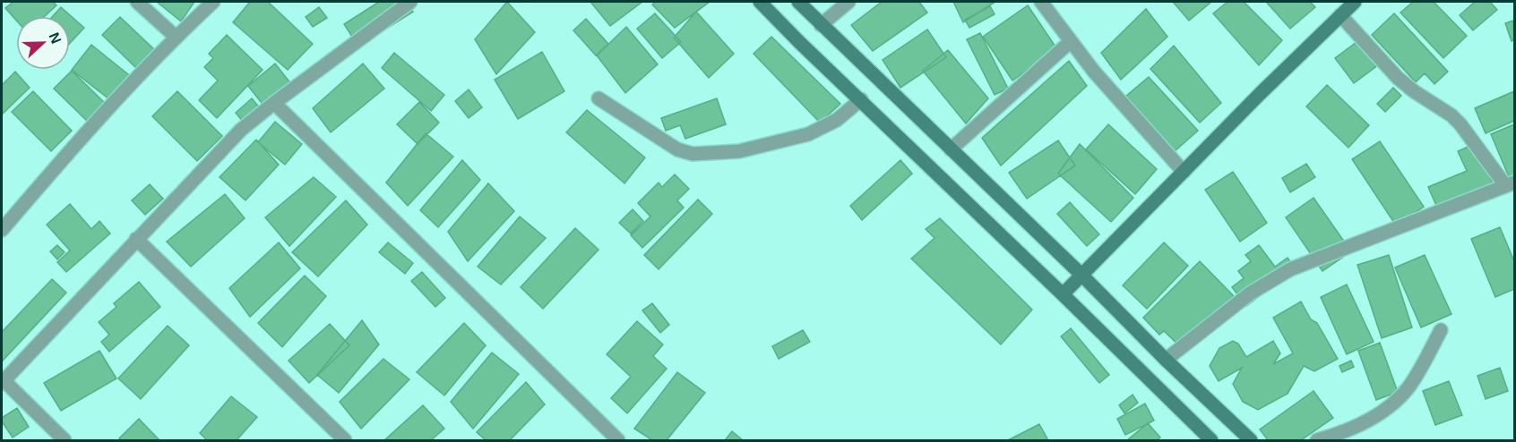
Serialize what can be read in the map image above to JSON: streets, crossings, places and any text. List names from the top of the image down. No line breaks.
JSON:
{"north":"right"}
